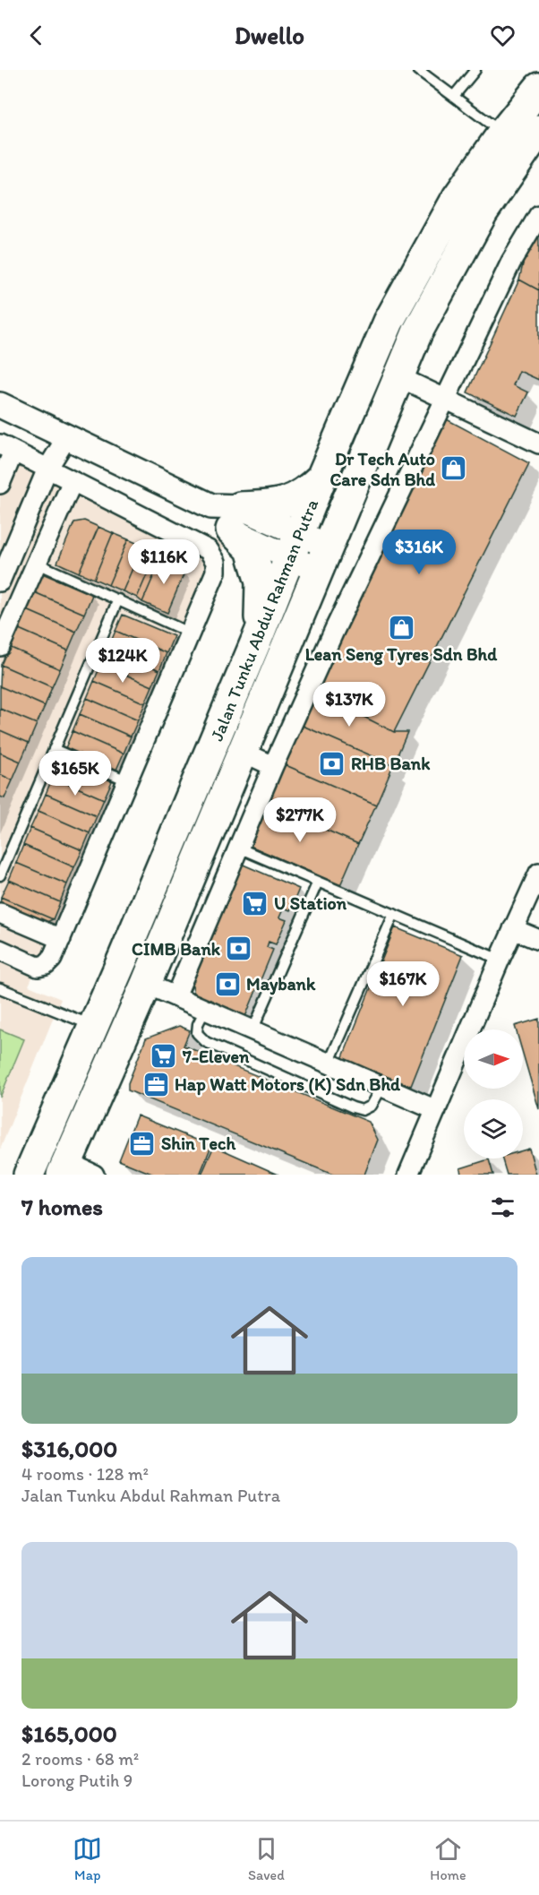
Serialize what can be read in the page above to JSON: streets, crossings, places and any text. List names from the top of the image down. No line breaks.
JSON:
{"streets":{"main road":["Jalan Tunku Abdul Rahman Putra"]},"places":{"shop":["Dr Tech Auto Care Sdn Bhd","Lean Seng Tyres Sdn Bhd"],"bank":["RHB Bank","CIMB Bank","Maybank"],"supermarket":["U Station","7-Eleven"],"office":["Hap Watt Motors (K) Sdn Bhd","Shin Tech"]},"north":"right","page":{"header":"Dwello","price":["$316K","$116K","$124K","$137K","$165K","$277K","$167K"],"heading":"7 homes","list":[{"name":"$316,000","note":"4 rooms · 128 m² · Jalan Tunku Abdul Rahman Putra"},{"name":"$165,000","note":"2 rooms · 68 m² · Lorong Putih 9"}],"tabs":["Map","Saved","Home"]}}
